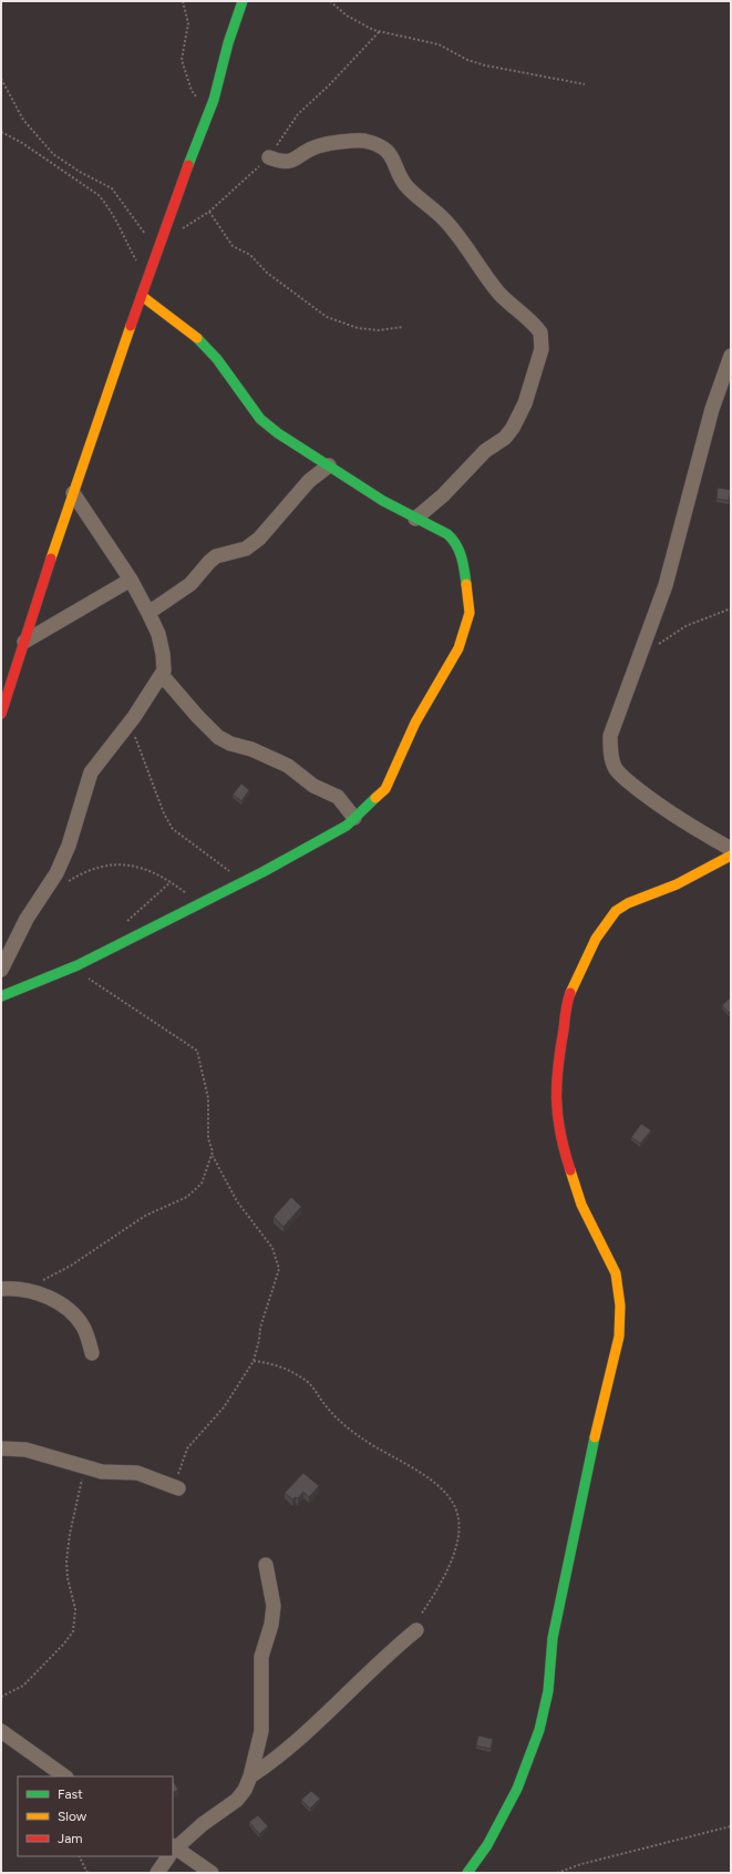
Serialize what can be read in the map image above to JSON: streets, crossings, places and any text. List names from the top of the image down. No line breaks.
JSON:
{"legend":["Fast","Slow","Jam"]}
